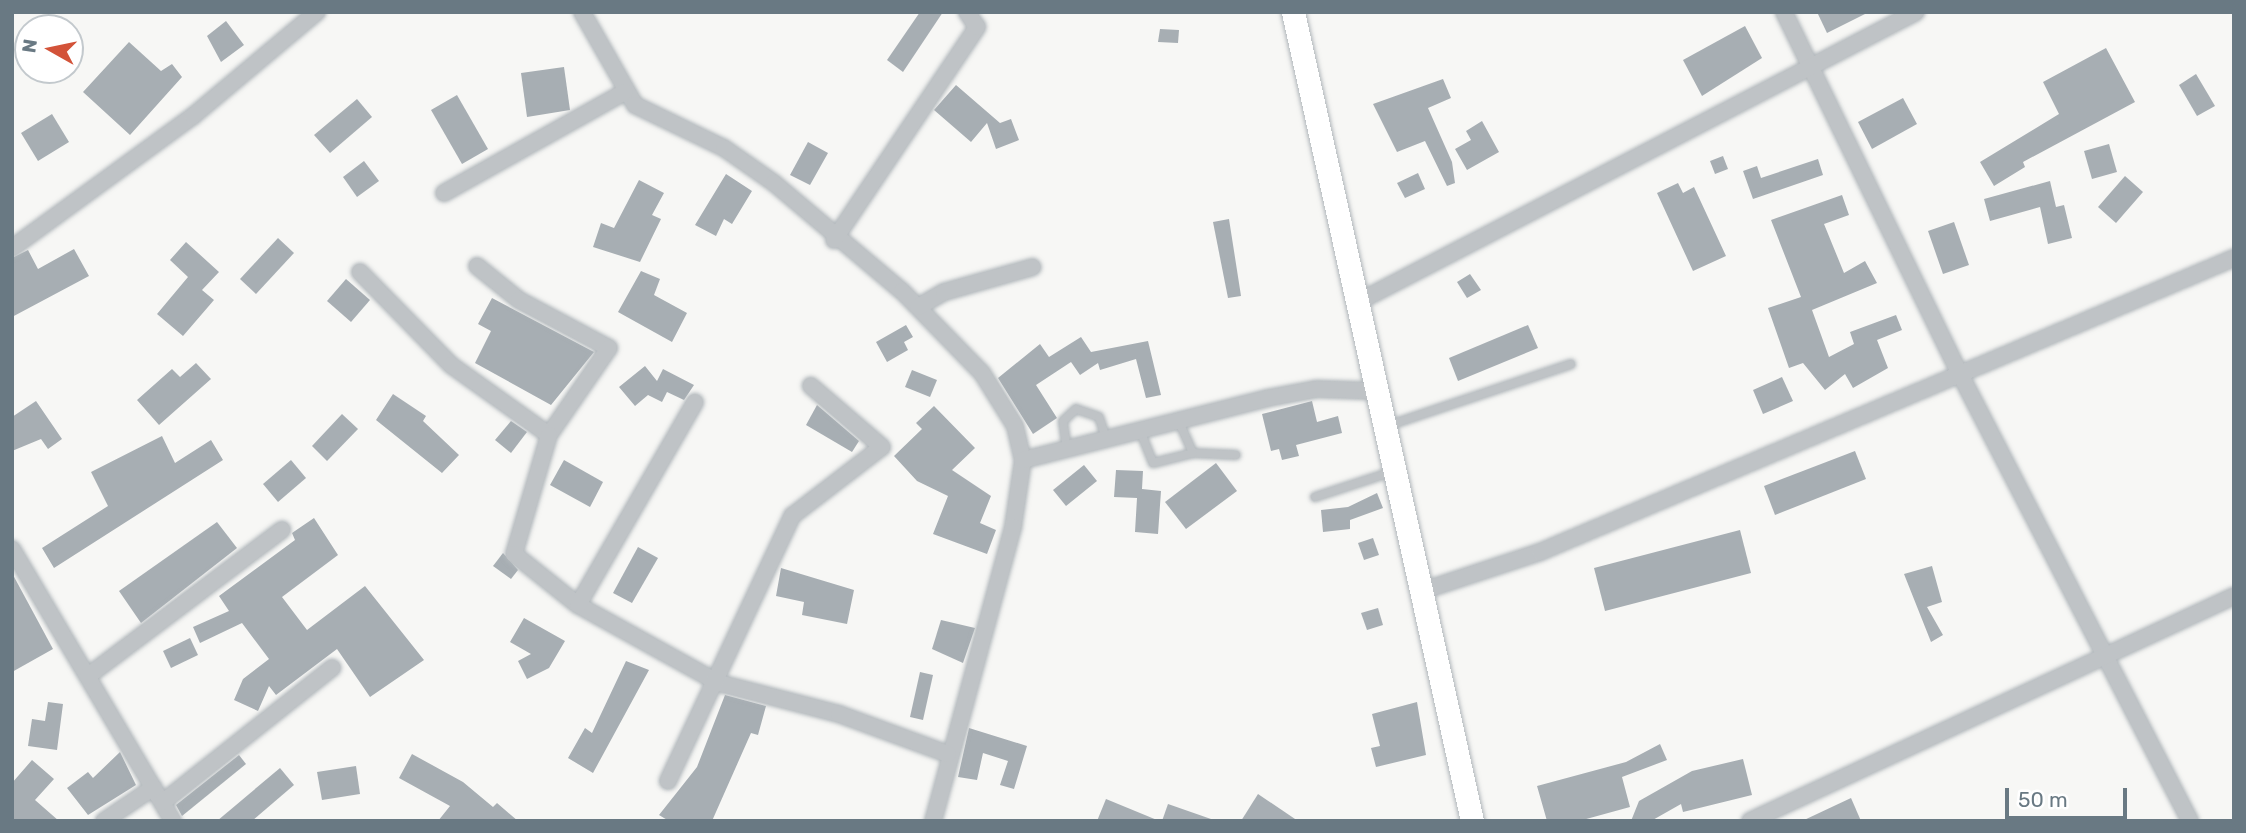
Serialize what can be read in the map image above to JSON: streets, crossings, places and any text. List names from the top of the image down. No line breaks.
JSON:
{"scale_bar":"50 m","north":"left"}
